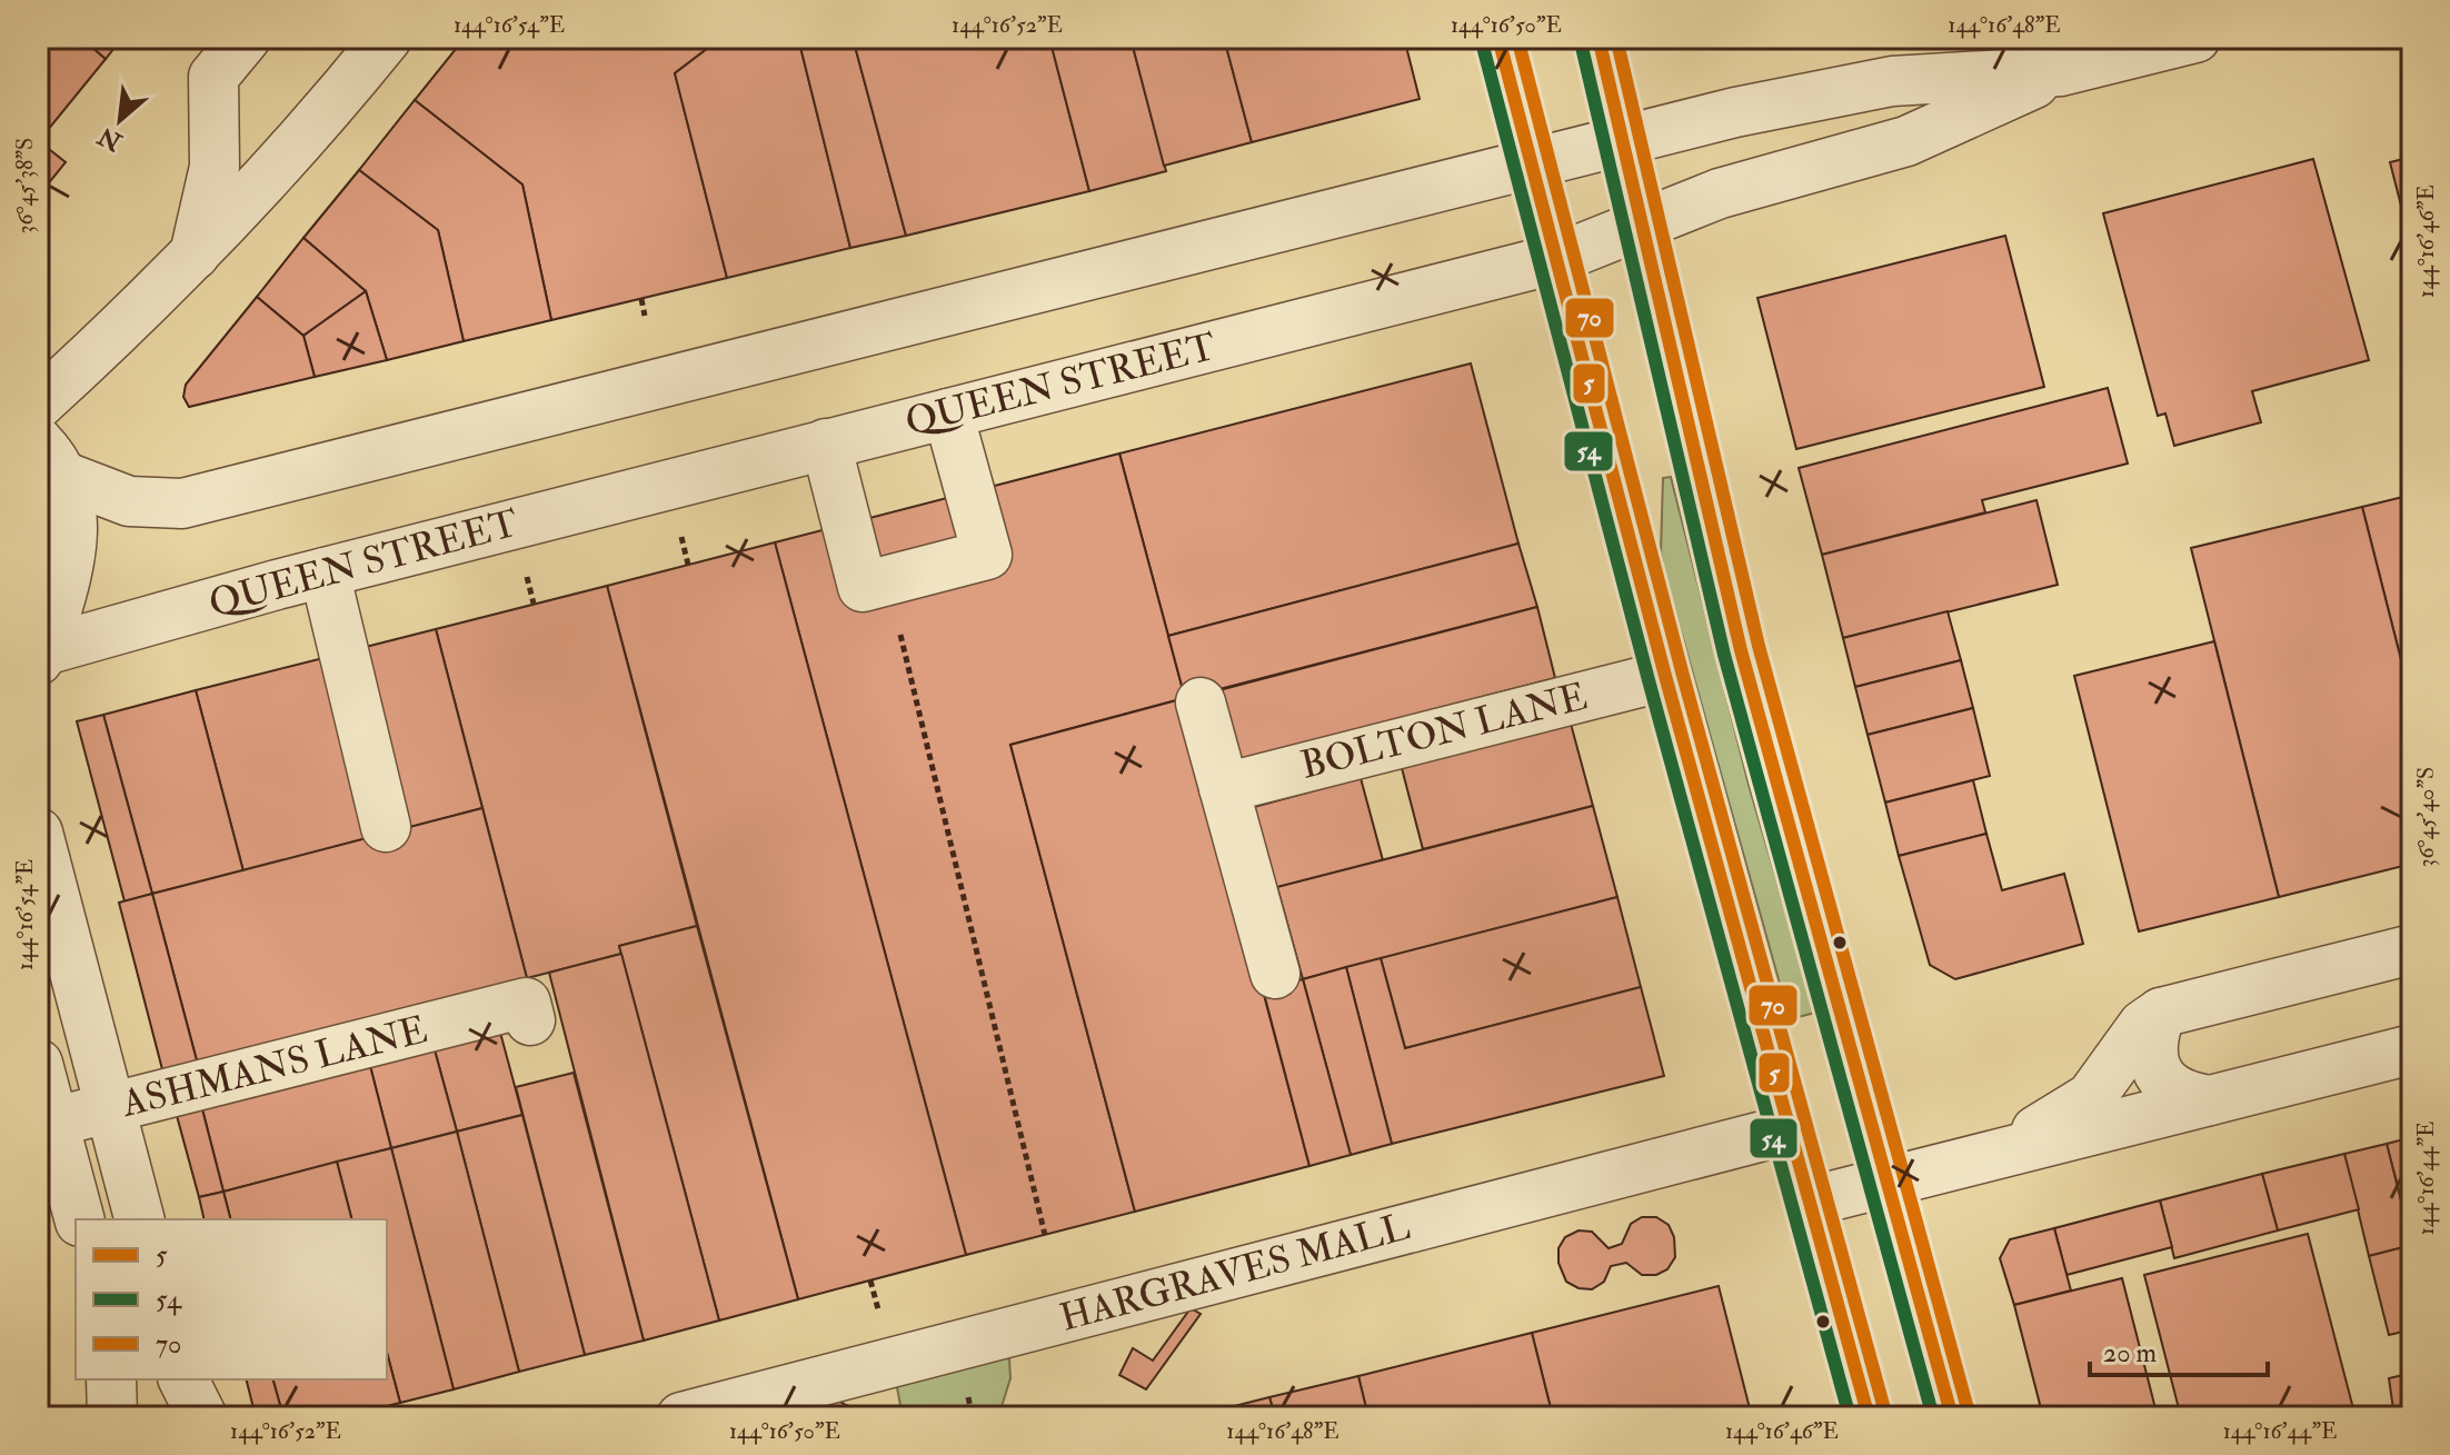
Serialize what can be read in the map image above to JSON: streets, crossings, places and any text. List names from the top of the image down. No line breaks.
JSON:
{"streets":{"street":["QUEEN STREET","BOLTON LANE","ASHMANS LANE","HARGRAVES MALL"]},"lines":["transit line 5","transit line 70","transit line 54"],"legend":["5","54","70"],"scale_bar":"20 m","north":"bottom left","coordinates":["144°16'54\"E","144°16'52\"E","144°16'50\"E","144°16'48\"E","36°45'38\"S","144°16'46\"E","36°45'40\"S","144°16'44\"E"]}
